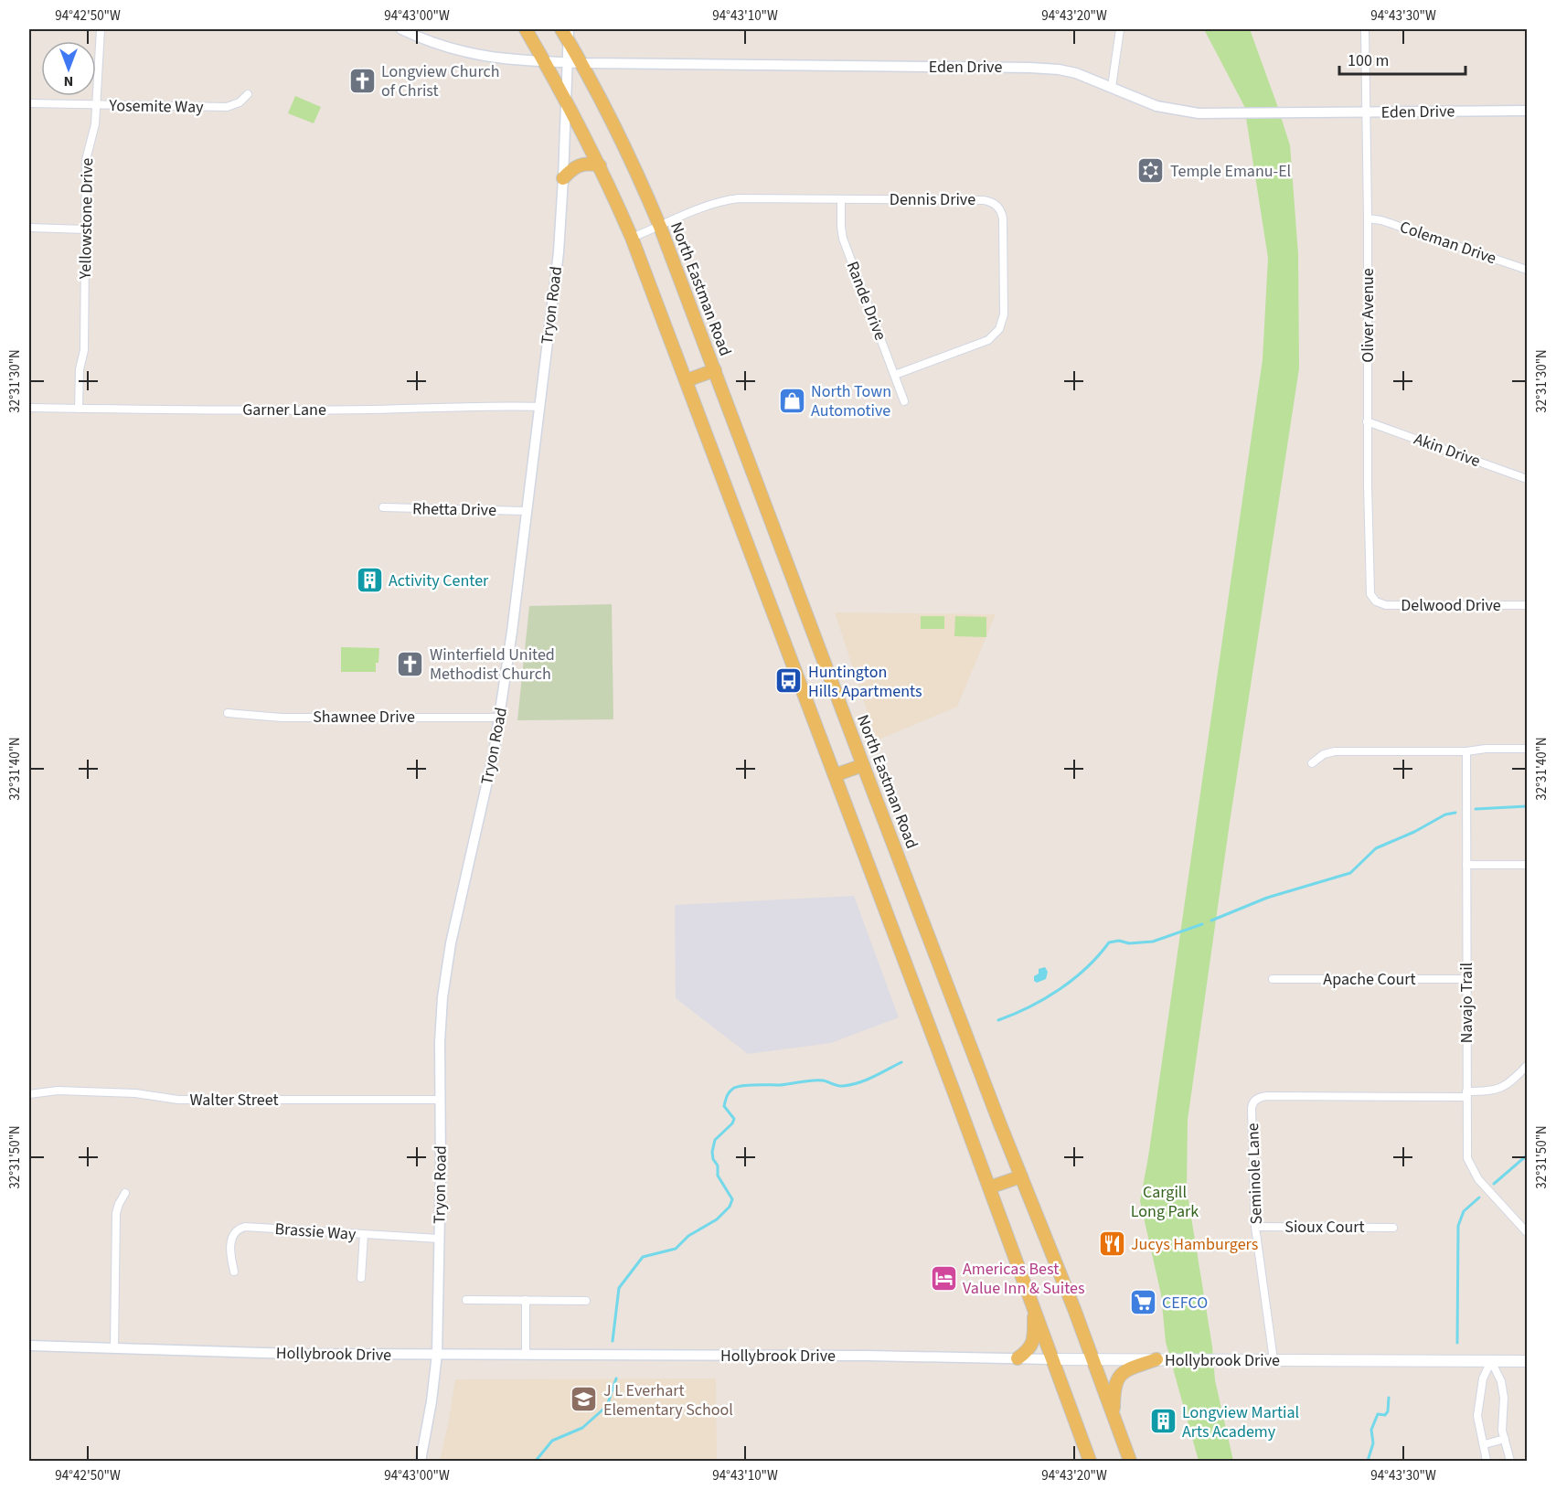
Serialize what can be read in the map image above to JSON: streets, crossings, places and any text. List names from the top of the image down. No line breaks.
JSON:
{"streets":{"main road":["North Eastman Road","Hollybrook Drive"],"street":["Eden Drive","Yosemite Way","Dennis Drive","Yellowstone Drive","Coleman Drive","Rande Drive","Tryon Road","Oliver Avenue","Garner Lane","Akin Drive","Rhetta Drive","Delwood Drive","Shawnee Drive","Apache Court","Navajo Trail","Walter Street","Seminole Lane","Sioux Court","Brassie Way"]},"crossings":[["Eden Drive","North Eastman Road"],["Eden Drive","Tryon Road"],["Eden Drive","Oliver Avenue"],["Yosemite Way","Yellowstone Drive"],["Dennis Drive","North Eastman Road"],["Dennis Drive","Rande Drive"],["Yellowstone Drive","Garner Lane"],["Coleman Drive","Oliver Avenue"],["North Eastman Road","Tryon Road"],["North Eastman Road","Hollybrook Drive"],["Tryon Road","Garner Lane"],["Tryon Road","Rhetta Drive"],["Tryon Road","Shawnee Drive"],["Tryon Road","Walter Street"],["Tryon Road","Brassie Way"],["Tryon Road","Hollybrook Drive"],["Oliver Avenue","Akin Drive"],["Oliver Avenue","Delwood Drive"],["Apache Court","Navajo Trail"],["Navajo Trail","Seminole Lane"],["Seminole Lane","Sioux Court"],["Seminole Lane","Hollybrook Drive"]],"parks":["Cargill Long Park"],"places":{"church":["Longview Church of Christ","Winterfield United Methodist Church"],"synagogue":["Temple Emanu-El"],"shop":["North Town Automotive"],"building":["Activity Center","Longview Martial Arts Academy"],"bus stop":["Huntington Hills Apartments"],"restaurant":["Jucys Hamburgers"],"hotel":["Americas Best Value Inn & Suites"],"supermarket":["CEFCO"],"school or university":["J L Everhart Elementary School"]},"scale_bar":"100 m","north":"bottom","coordinates":["94°42'50\"W","94°43'00\"W","94°43'10\"W","94°43'20\"W","94°43'30\"W","32°31'30\"N","32°31'40\"N","32°31'50\"N"]}
